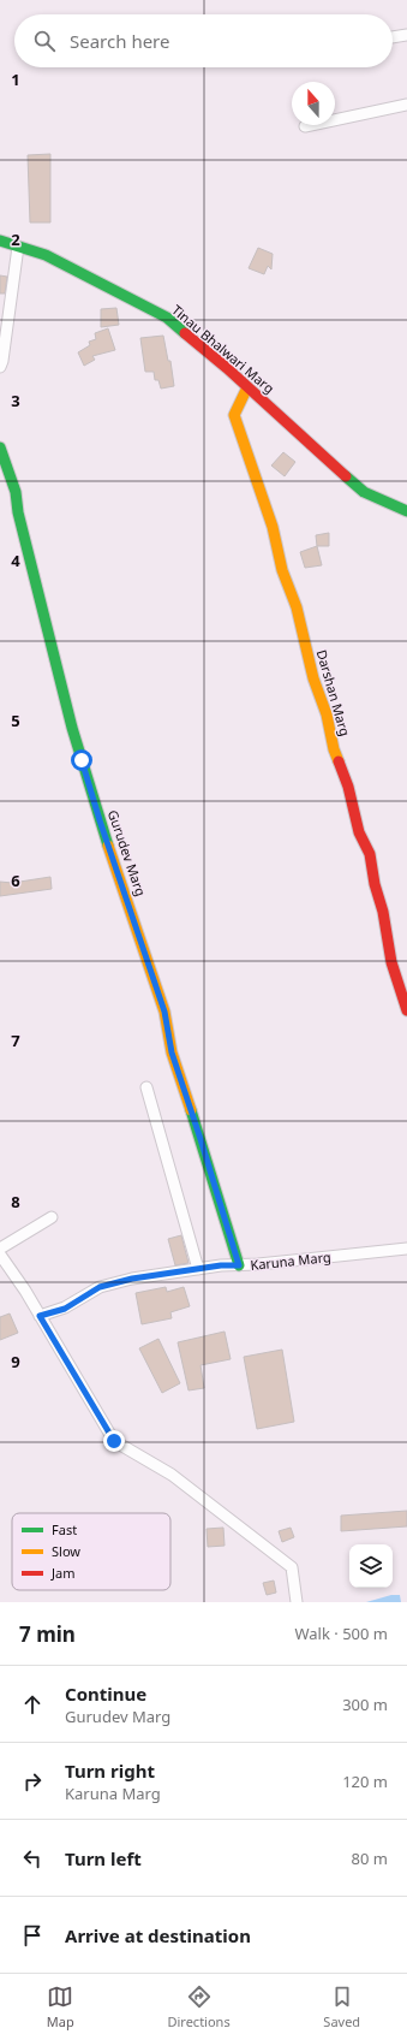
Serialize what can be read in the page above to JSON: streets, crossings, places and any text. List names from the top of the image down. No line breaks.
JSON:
{"streets":{"street":["Tinau Bhalwari Marg","Darshan Marg","Gurudev Marg","Karuna Marg"]},"crossings":[["Tinau Bhalwari Marg","Darshan Marg"],["Gurudev Marg","Karuna Marg"]],"legend":["Fast","Slow","Jam"],"north":"top","page":{"search":"Search here","heading":["7 min","Walk · 500 m"],"list":[["Continue","Gurudev Marg","300 m"],["Turn right","Karuna Marg","120 m"],["Turn left","80 m"],"Arrive at destination"],"nav":["Map","Directions","Saved"]},"grid":{"rows":["1","2","3","4","5","6","7","8","9"]}}
